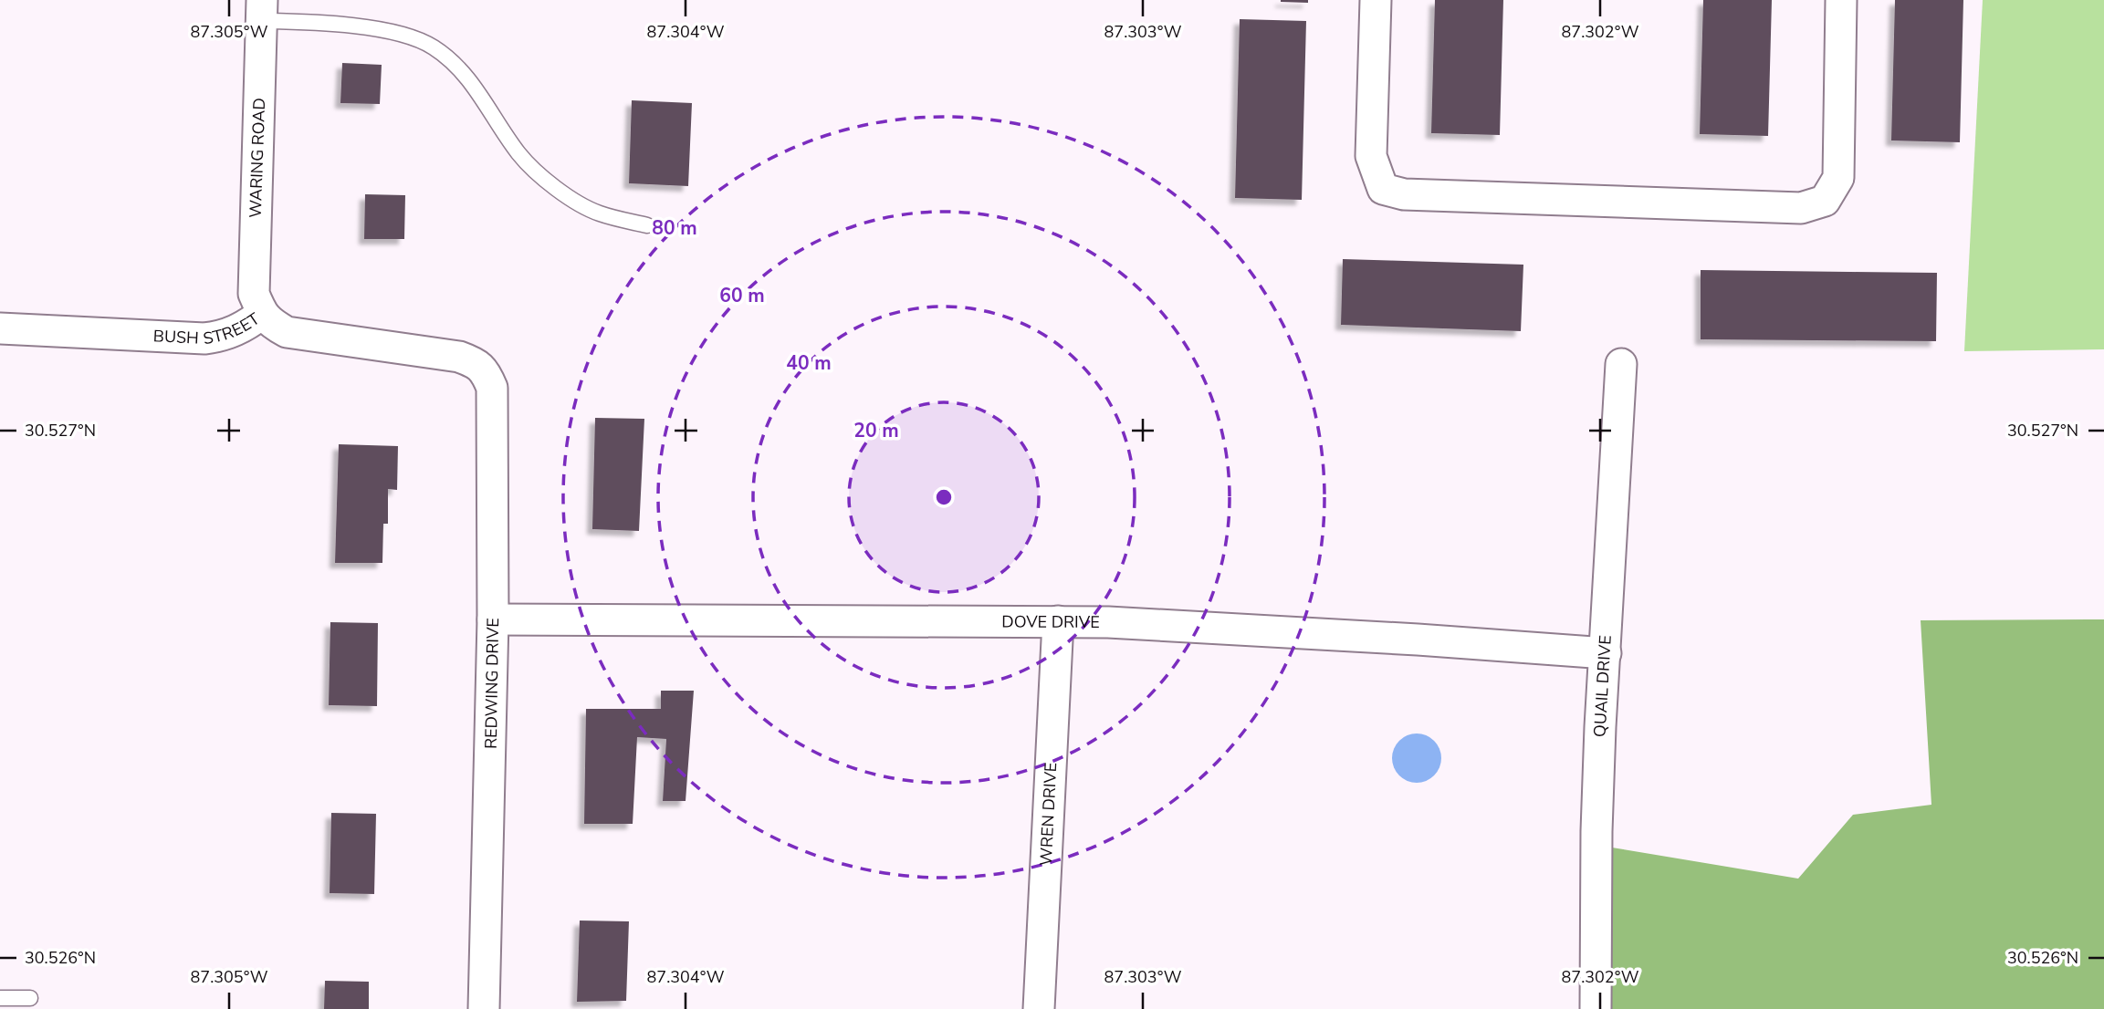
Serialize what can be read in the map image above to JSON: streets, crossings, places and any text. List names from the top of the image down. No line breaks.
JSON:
{"streets":{"street":["WARING ROAD","BUSH STREET","DOVE DRIVE","REDWING DRIVE","QUAIL DRIVE","WREN DRIVE"]},"crossings":[["WARING ROAD","BUSH STREET"],["BUSH STREET","REDWING DRIVE"],["DOVE DRIVE","REDWING DRIVE"],["DOVE DRIVE","QUAIL DRIVE"],["DOVE DRIVE","WREN DRIVE"]],"coordinates":["87.305°W","87.304°W","87.303°W","87.302°W","30.527°N","30.526°N"],"rings":["80 m","60 m","40 m","20 m"]}
